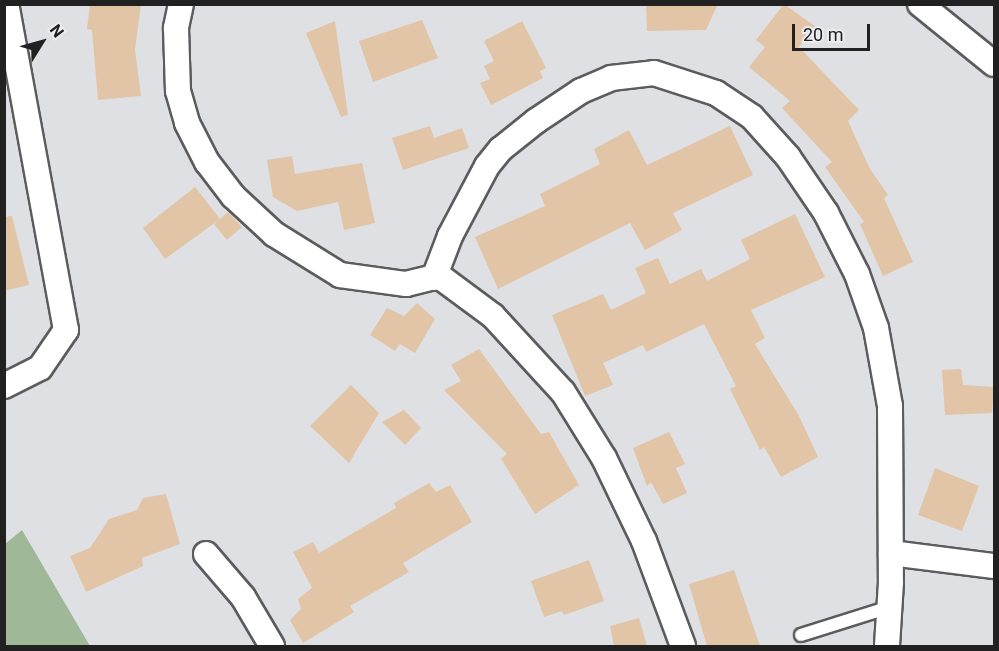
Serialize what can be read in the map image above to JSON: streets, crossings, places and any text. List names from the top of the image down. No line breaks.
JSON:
{"scale_bar":"20 m","north":"top right"}
